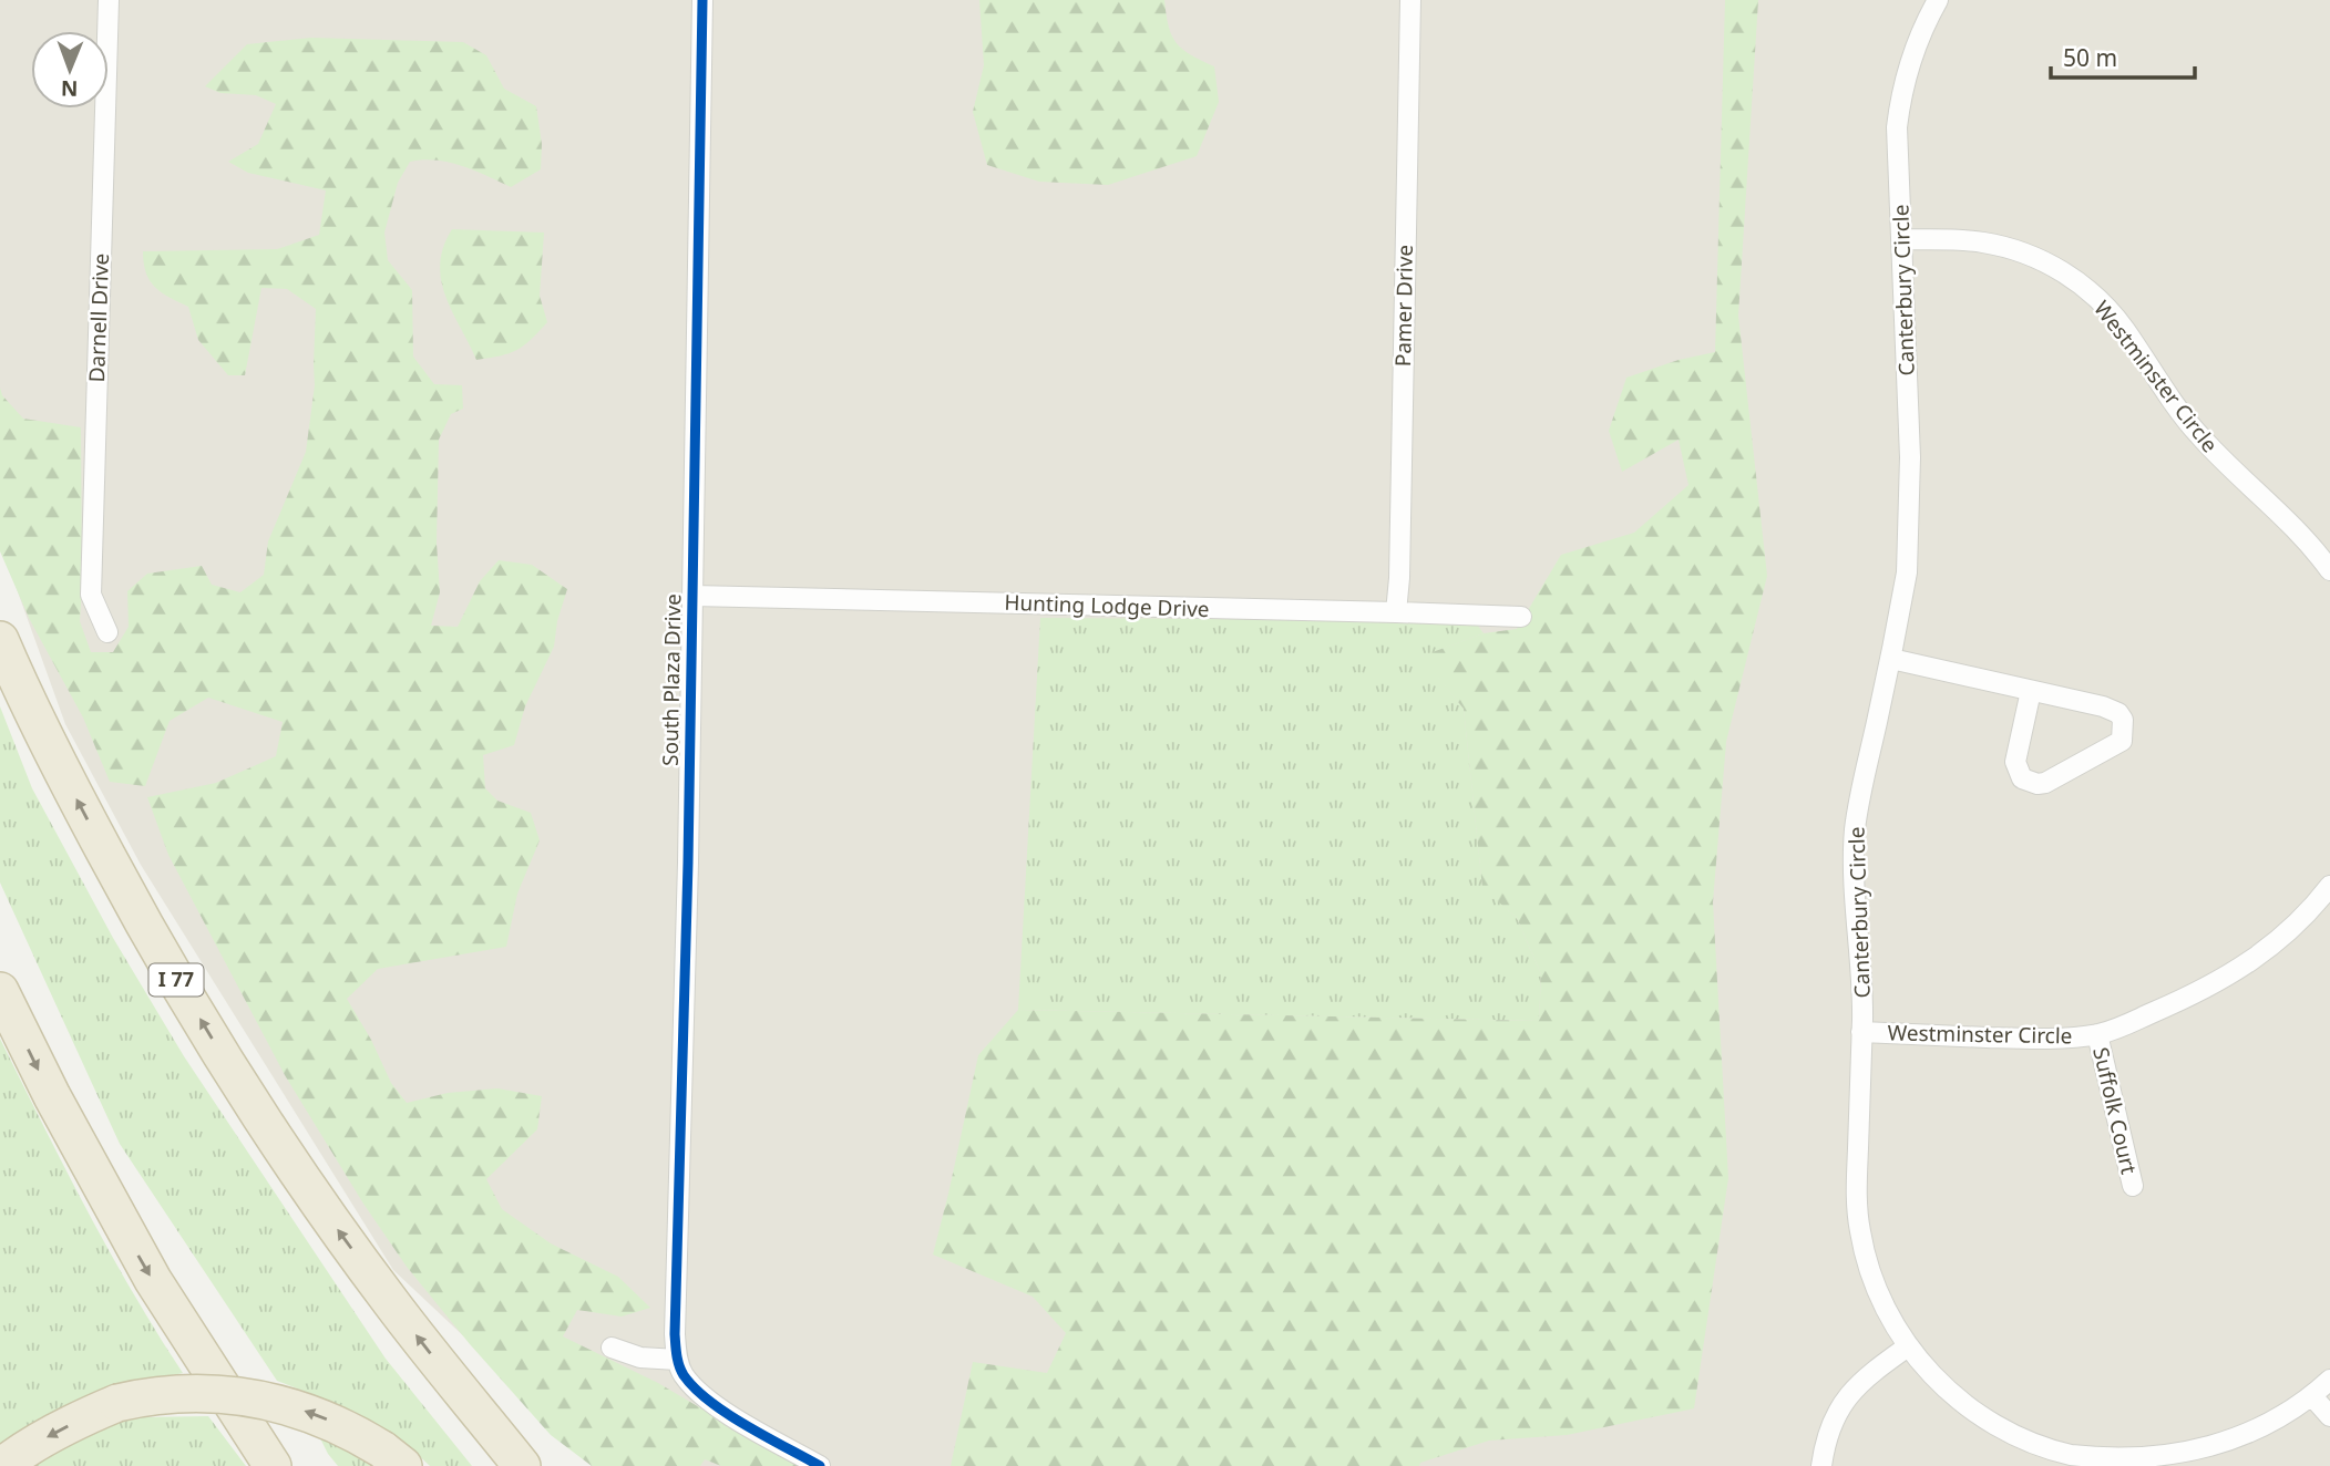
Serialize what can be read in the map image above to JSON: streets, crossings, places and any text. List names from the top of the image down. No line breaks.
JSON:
{"streets":{"highway":["I 77"],"street":["Canterbury Circle","Pamer Drive","Darnell Drive","Westminster Circle","Hunting Lodge Drive","South Plaza Drive","Suffolk Court"]},"crossings":[["Canterbury Circle","Westminster Circle"],["Pamer Drive","Hunting Lodge Drive"],["Westminster Circle","Suffolk Court"],["Hunting Lodge Drive","South Plaza Drive"]],"scale_bar":"50 m","north":"bottom"}
